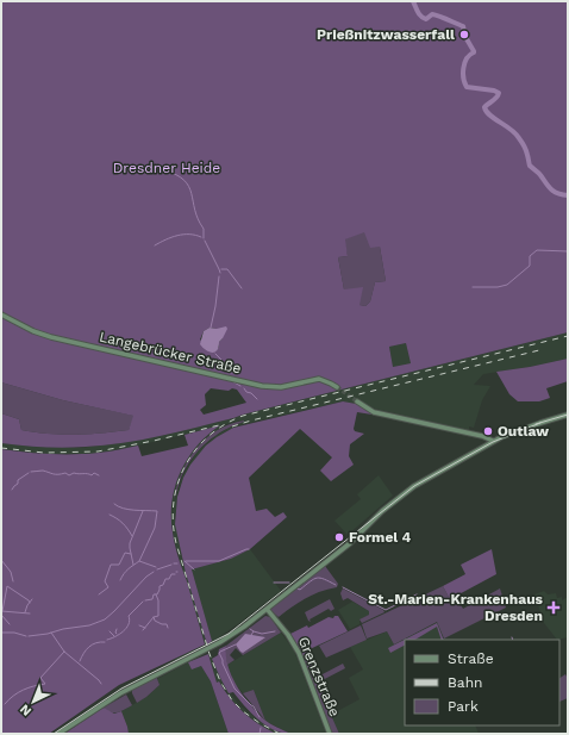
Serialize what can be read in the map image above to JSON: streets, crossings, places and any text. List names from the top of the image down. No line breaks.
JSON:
{"streets":{"main road":["Langebrücker Straße","Grenzstraße"]},"parks":["Dresdner Heide"],"places":{"other":["Prießnitzwasserfall","Outlaw","Formel 4"],"health":["St.-Marien-Krankenhaus Dresden"]},"legend":["Straße","Bahn","Park"],"north":"bottom left"}
